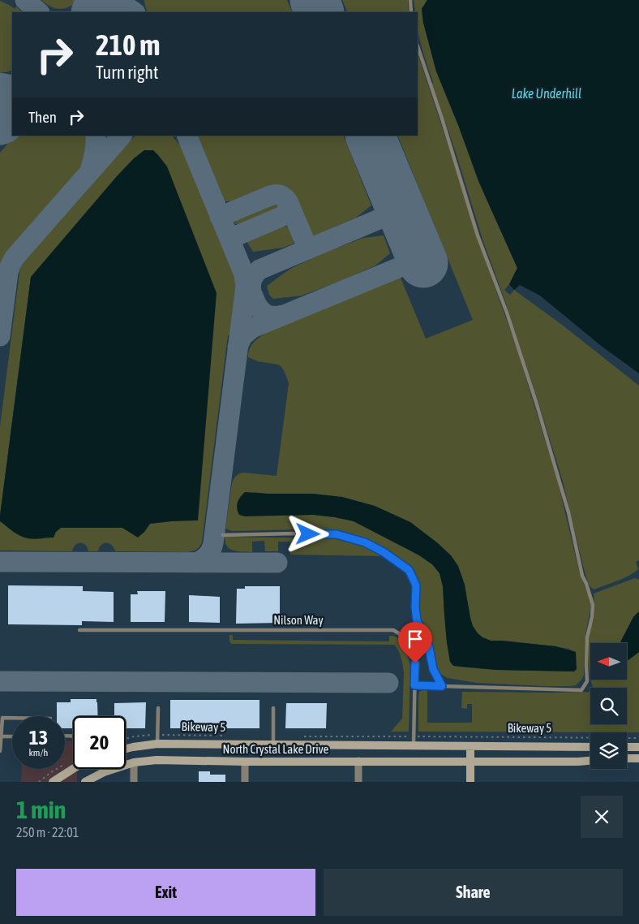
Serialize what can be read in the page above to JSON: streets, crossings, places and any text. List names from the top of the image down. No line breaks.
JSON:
{"streets":{"main road":["North Crystal Lake Drive"],"lane":["Nilson Way"],"path":["Bikeway 5"]},"crossings":[["Nilson Way","North Crystal Lake Drive"]],"water":["Lake Underhill"],"north":"left","page":{"turn":["210 m","Turn right"],"then":"Then","speed":"13 km/h","limit":"20","heading":["1 min","250 m · 22:01"],"buttons":["Exit","Share"]}}
